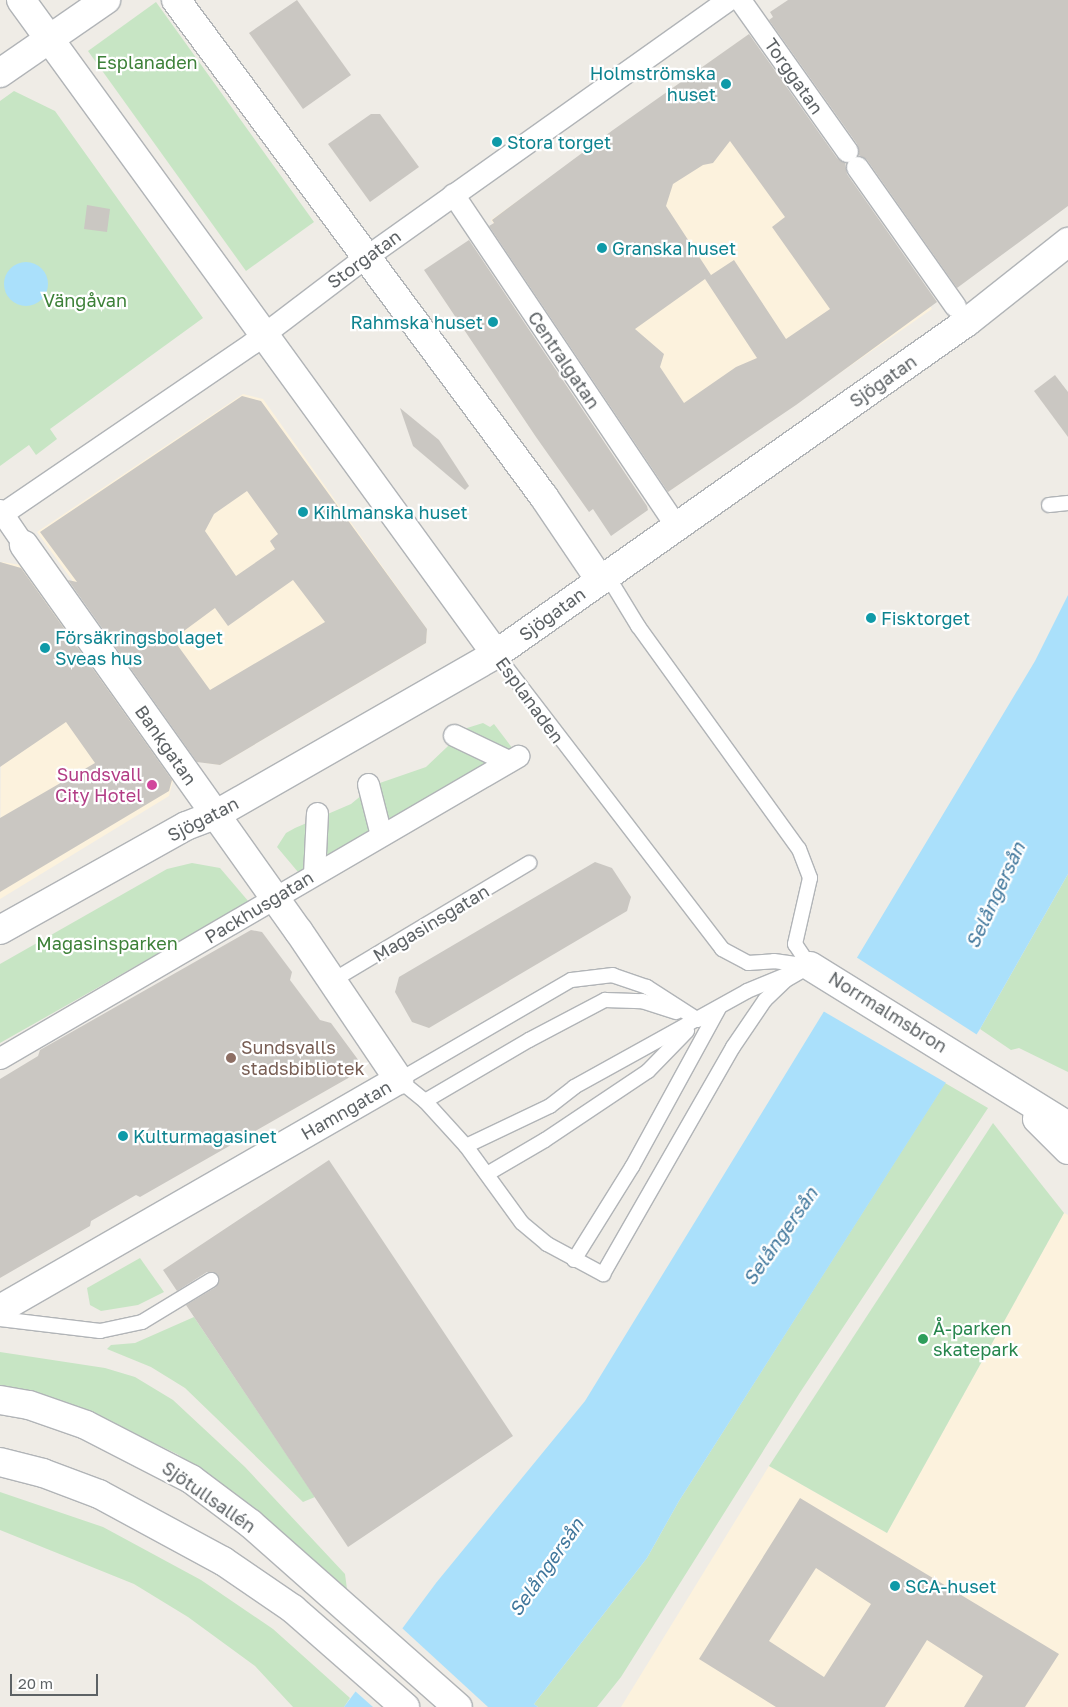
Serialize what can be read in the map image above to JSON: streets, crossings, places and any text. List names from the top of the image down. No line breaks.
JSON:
{"streets":{"street":["Torggatan","Storgatan","Centralgatan","Sjögatan","Esplanaden","Bankgatan","Packhusgatan","Norrmalmsbron","Hamngatan","Sjötullsallén"],"lane":["Magasinsgatan"]},"crossings":[["Storgatan","Centralgatan"],["Storgatan","Esplanaden"],["Storgatan","Bankgatan"],["Centralgatan","Sjögatan"],["Sjögatan","Esplanaden"],["Sjögatan","Bankgatan"],["Esplanaden","Norrmalmsbron"],["Bankgatan","Packhusgatan"],["Bankgatan","Magasinsgatan"],["Bankgatan","Hamngatan"]],"water":["Selångersån"],"parks":["Esplanaden","Vängåvan","Magasinsparken"],"places":["Holmströmska huset","Stora torget","Granska huset","Rahmska huset","Kihlmanska huset","Fisktorget","Försäkringsbolaget Sveas hus","Sundsvall City Hotel","Sundsvalls stadsbibliotek","Kulturmagasinet","Å-parken skatepark","SCA-huset"],"scale_bar":"20 m"}
